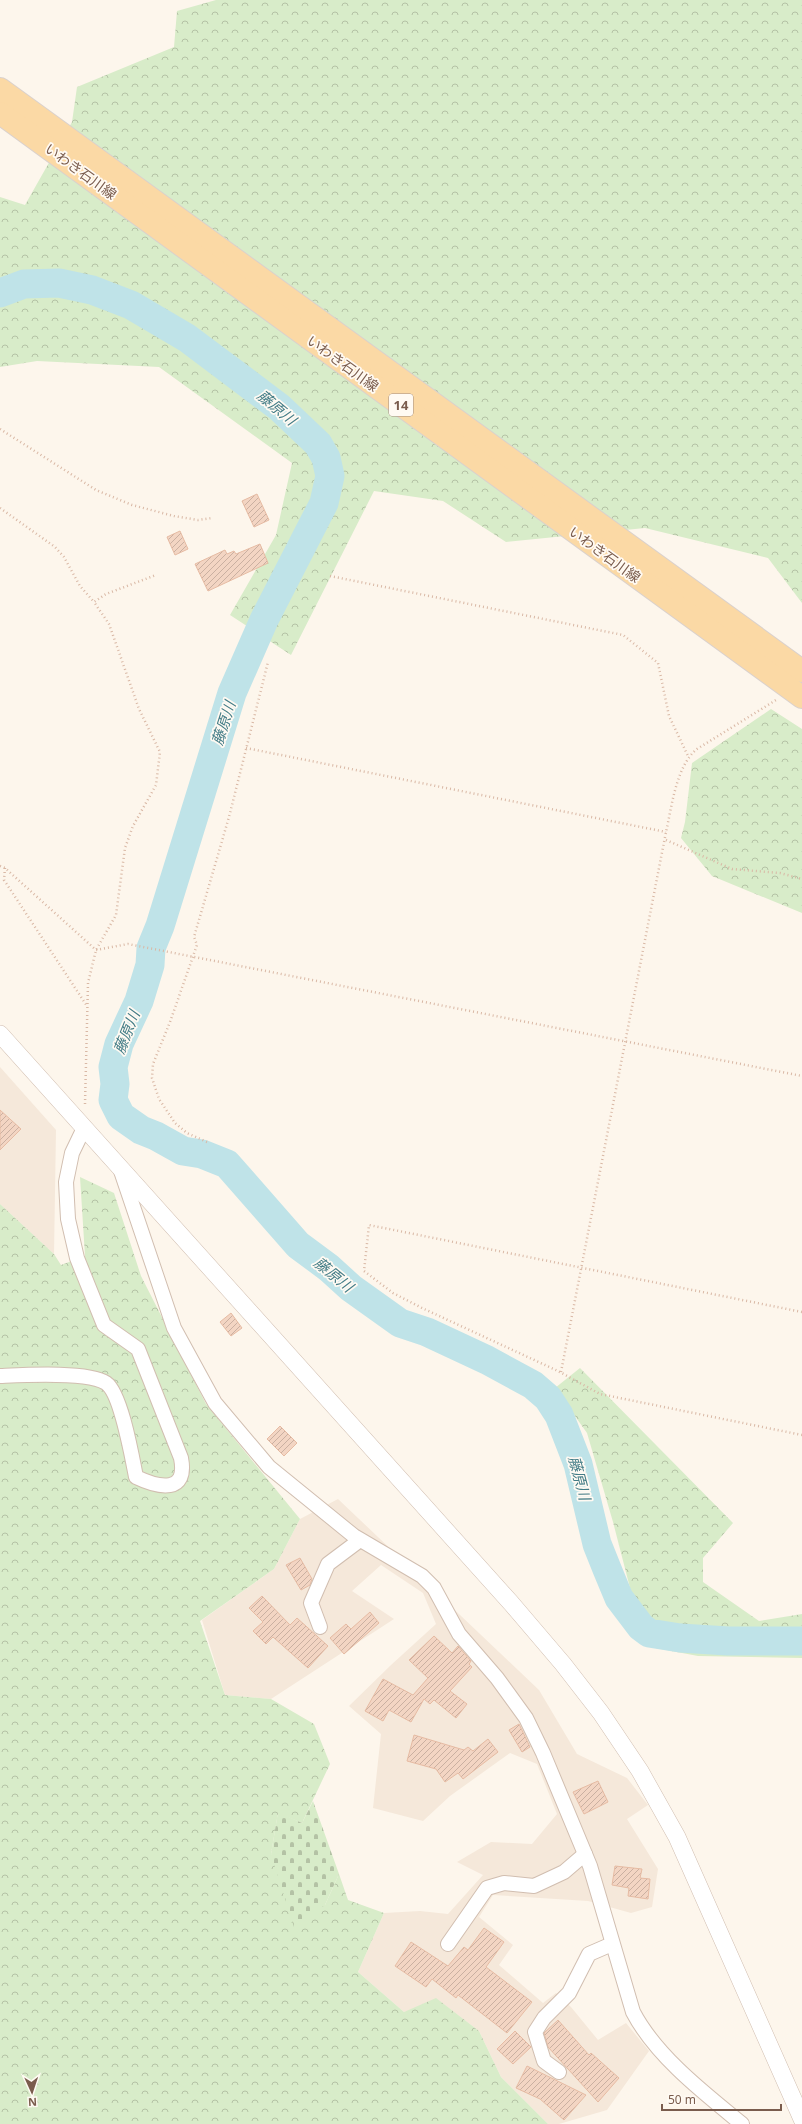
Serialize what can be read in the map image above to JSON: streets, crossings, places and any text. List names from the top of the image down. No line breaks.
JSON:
{"streets":{"main road":["いわき石川線","14"]},"water":["藤原川"],"scale_bar":"50 m","north":"bottom"}
